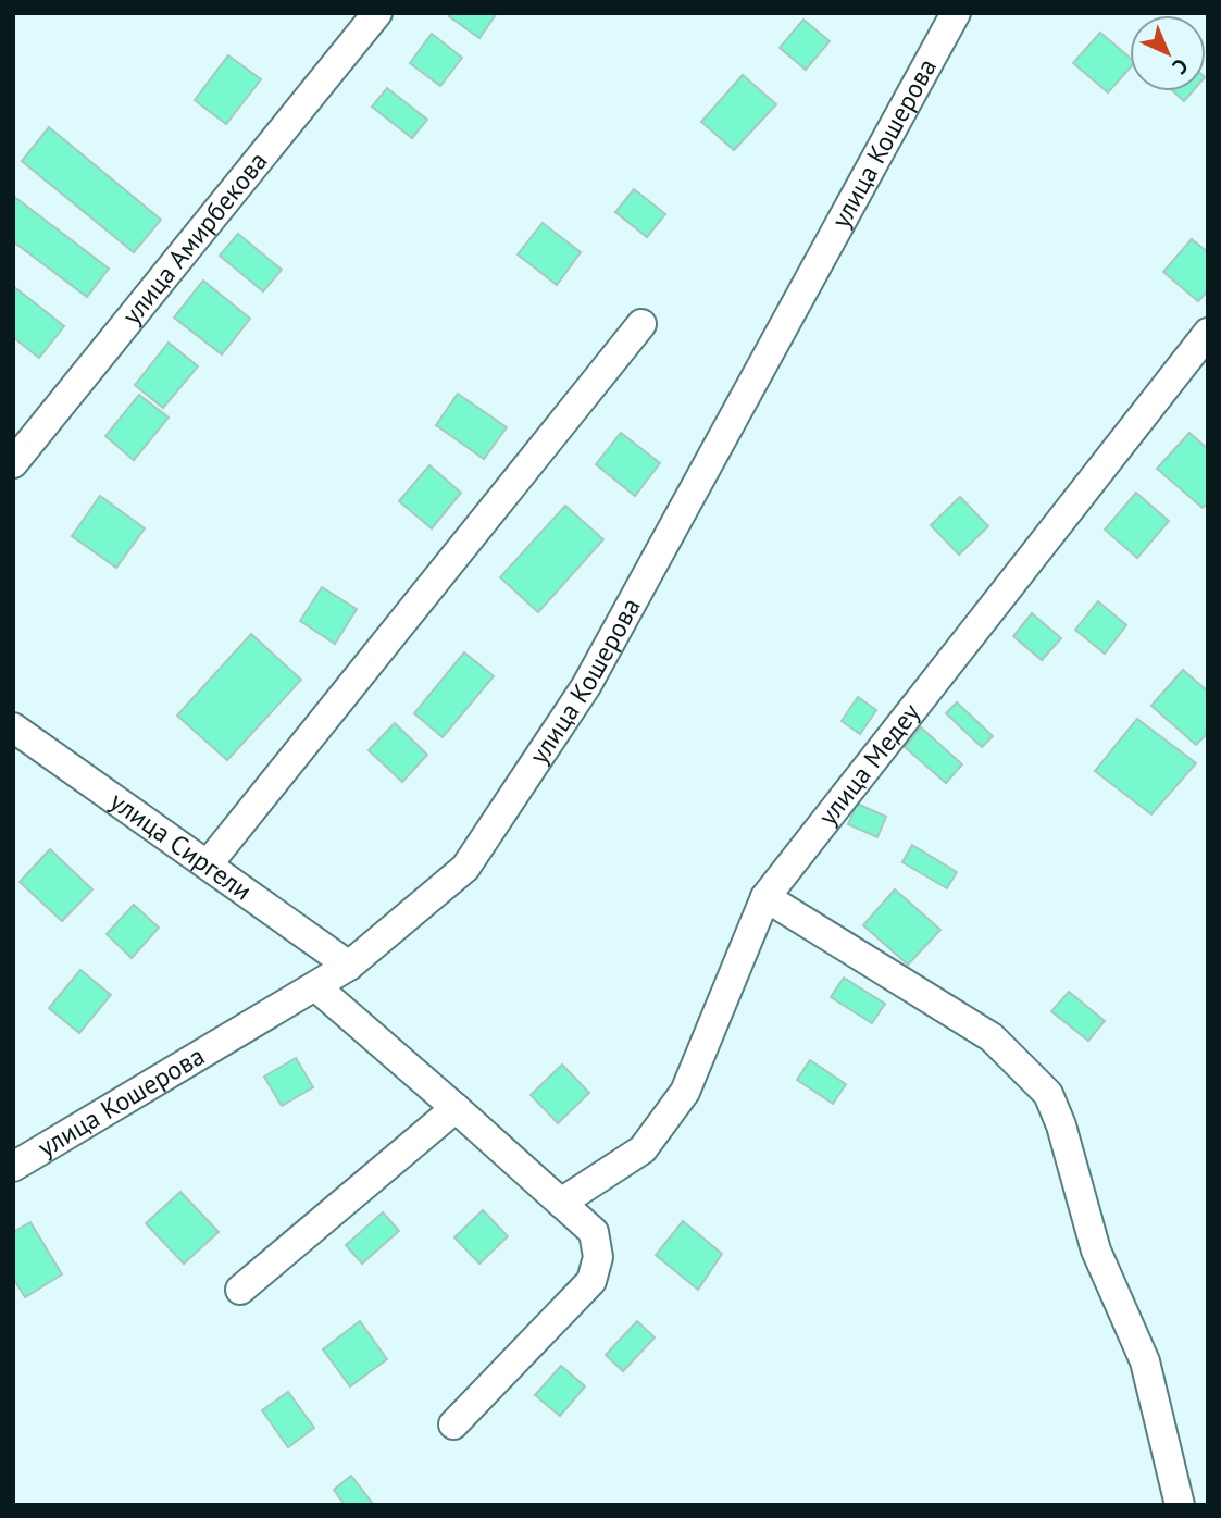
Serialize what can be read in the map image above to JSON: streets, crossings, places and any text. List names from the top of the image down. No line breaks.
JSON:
{"streets":{"street":["улица Кошерова","улица Амирбекова","улица Медеу","улица Сиргели"]},"crossings":[["улица Кошерова","улица Сиргели"]],"north":"bottom right"}
